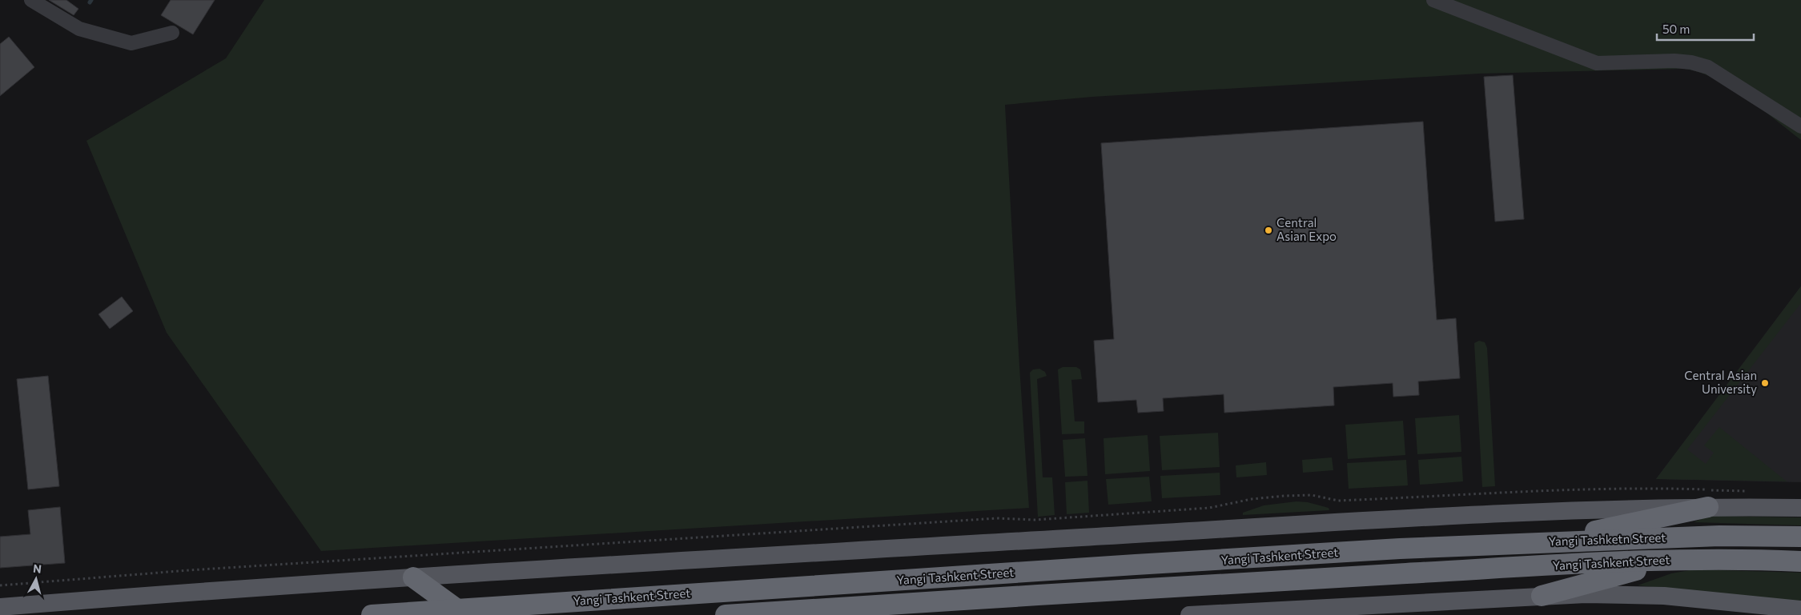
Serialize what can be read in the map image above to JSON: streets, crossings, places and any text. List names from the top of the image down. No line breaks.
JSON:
{"streets":{"highway":["Yangi Tashketn Street","Yangi Tashkent Street"]},"crossings":[["Yangi Tashketn Street","Yangi Tashkent Street"]],"places":["Central Asian Expo","Central Asian University"],"scale_bar":"50 m","north":"top"}
